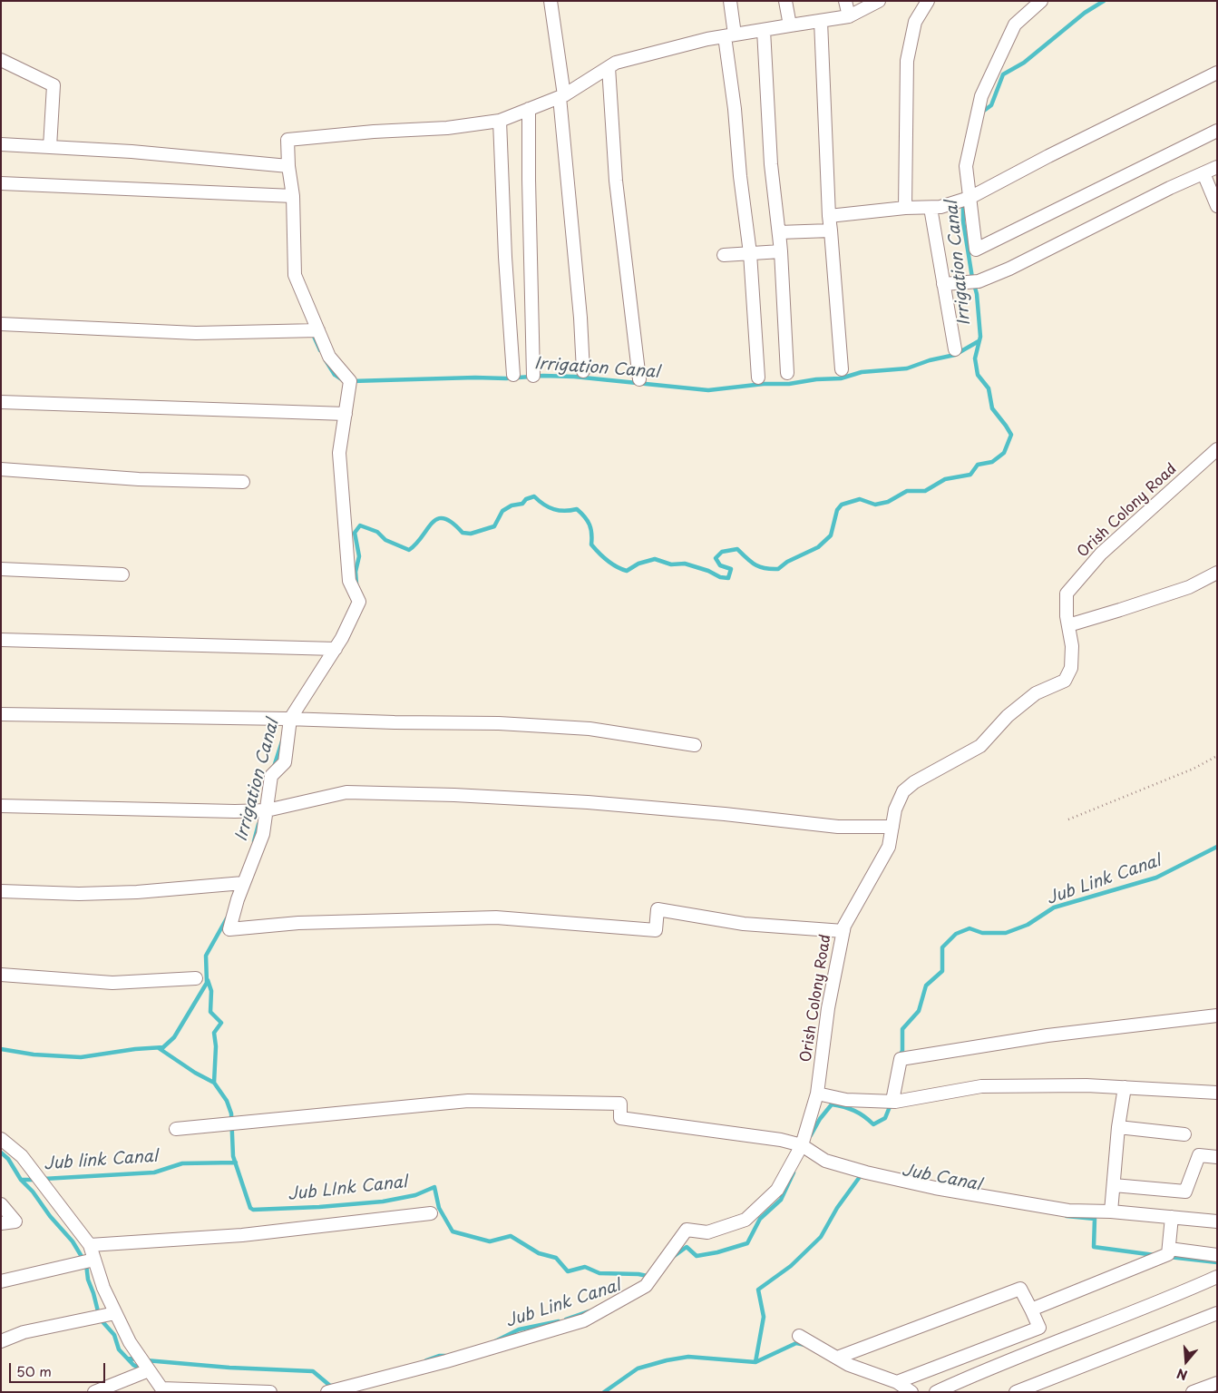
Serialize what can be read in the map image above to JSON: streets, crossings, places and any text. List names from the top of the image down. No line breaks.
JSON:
{"streets":{"street":["Orish Colony Road"]},"water":["Irrigation Canal","Jub Link Canal","Jub link Canal","Jub Canal","Jub LInk Canal"],"scale_bar":"50 m","north":"bottom"}
